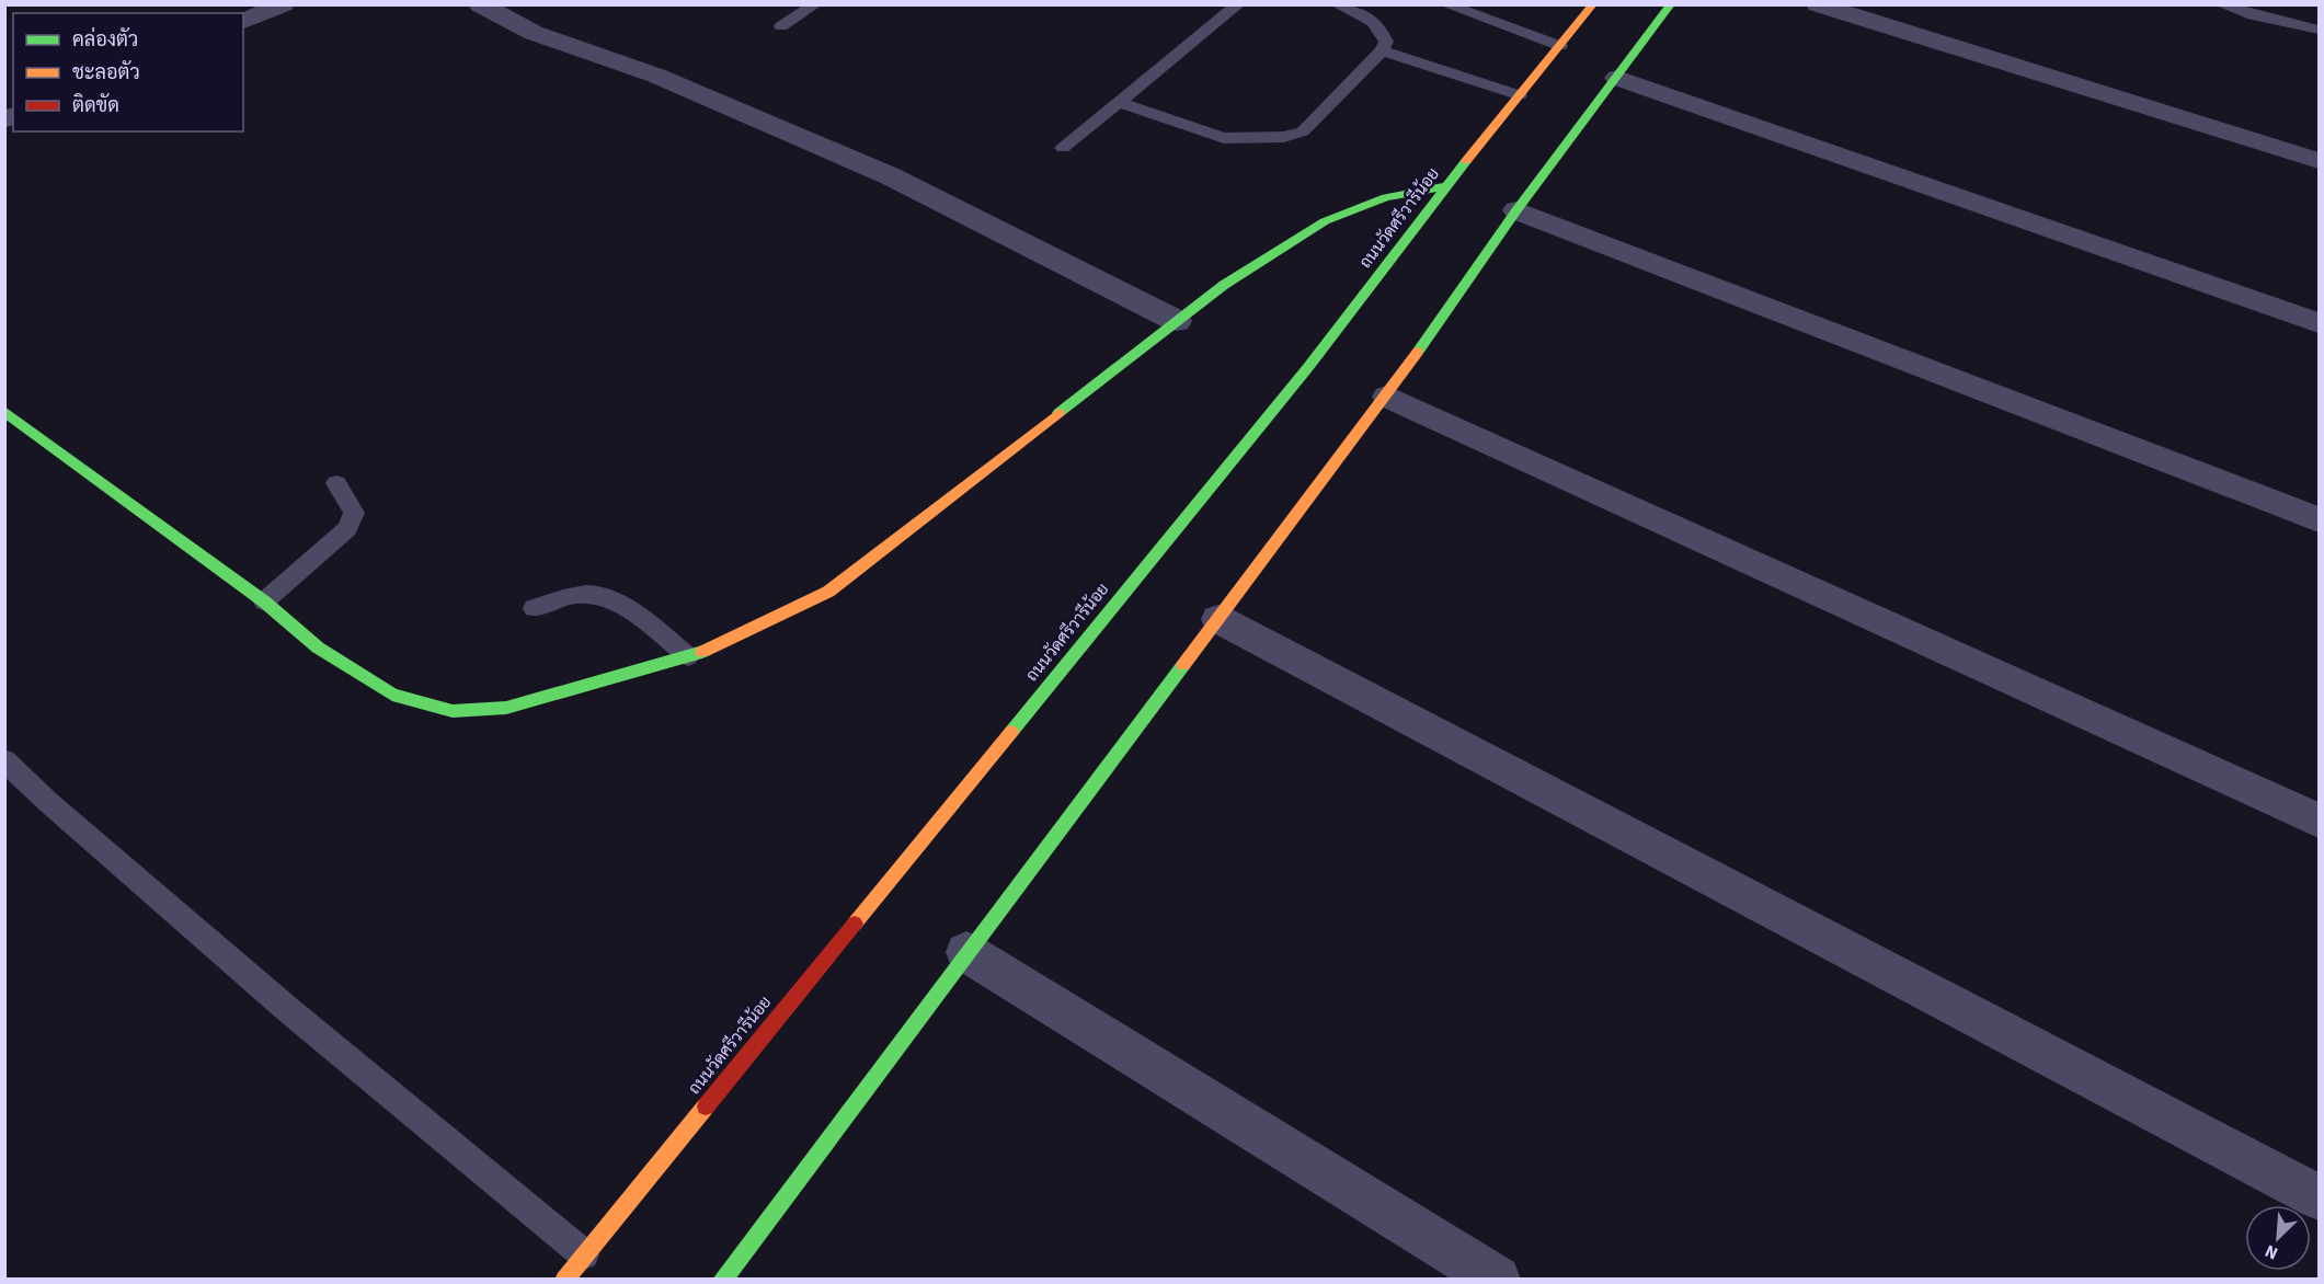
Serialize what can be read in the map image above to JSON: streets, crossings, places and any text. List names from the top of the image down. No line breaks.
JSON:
{"streets":{"main road":["ถนนวัดศรีวารีน้อย"]},"legend":["คล่องตัว","ชะลอตัว","ติดขัด"],"north":"bottom left"}
